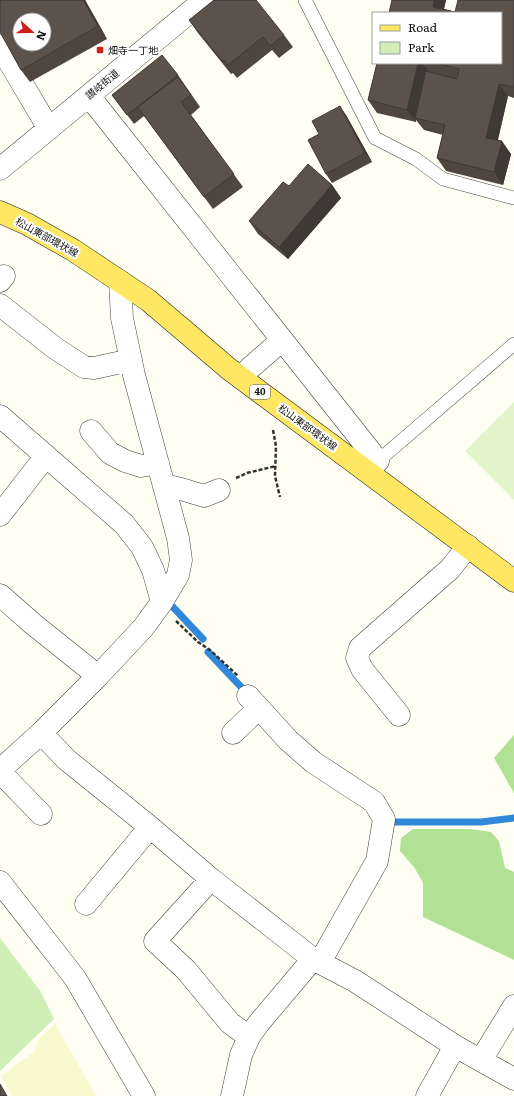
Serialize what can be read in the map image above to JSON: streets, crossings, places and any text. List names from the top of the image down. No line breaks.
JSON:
{"streets":{"main road":["松山東部環状線","40"],"street":["讃岐街道"]},"places":{"transit":["畑寺一丁地"]},"legend":["Road","Park"],"north":"right"}
